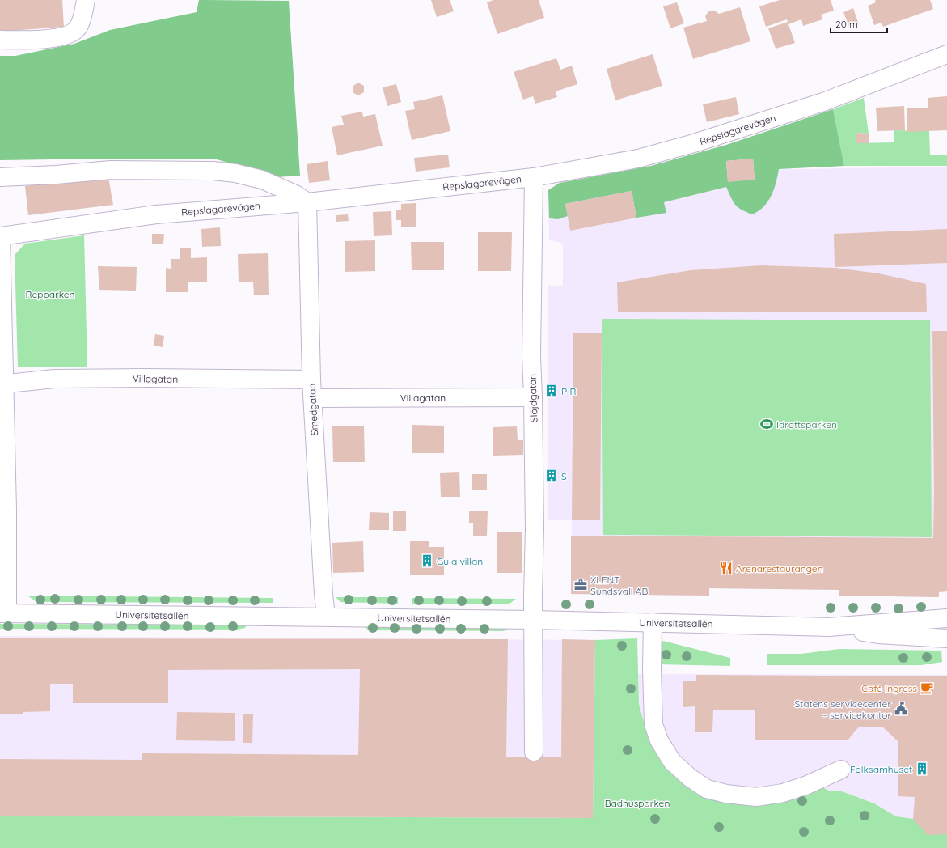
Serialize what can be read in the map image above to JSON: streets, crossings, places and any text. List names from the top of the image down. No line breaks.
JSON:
{"streets":{"street":["Repslagarevägen","Villagatan","Slöjdgatan","Smedgatan","Universitetsallén"]},"crossings":[["Repslagarevägen","Slöjdgatan"],["Repslagarevägen","Smedgatan"],["Villagatan","Slöjdgatan"],["Villagatan","Smedgatan"],["Slöjdgatan","Universitetsallén"],["Smedgatan","Universitetsallén"]],"parks":["Repparken","Badhusparken"],"places":{"building":["P R","S","Gula villan","Folksamhuset"],"sports":["Idrottsparken"],"restaurant":["Arenarestaurangen"],"office":["XLENT Sundsvall AB"],"cafe":["Café Ingress"],"public building":["Statens servicecenter – servicekontor"]},"scale_bar":"20 m"}
